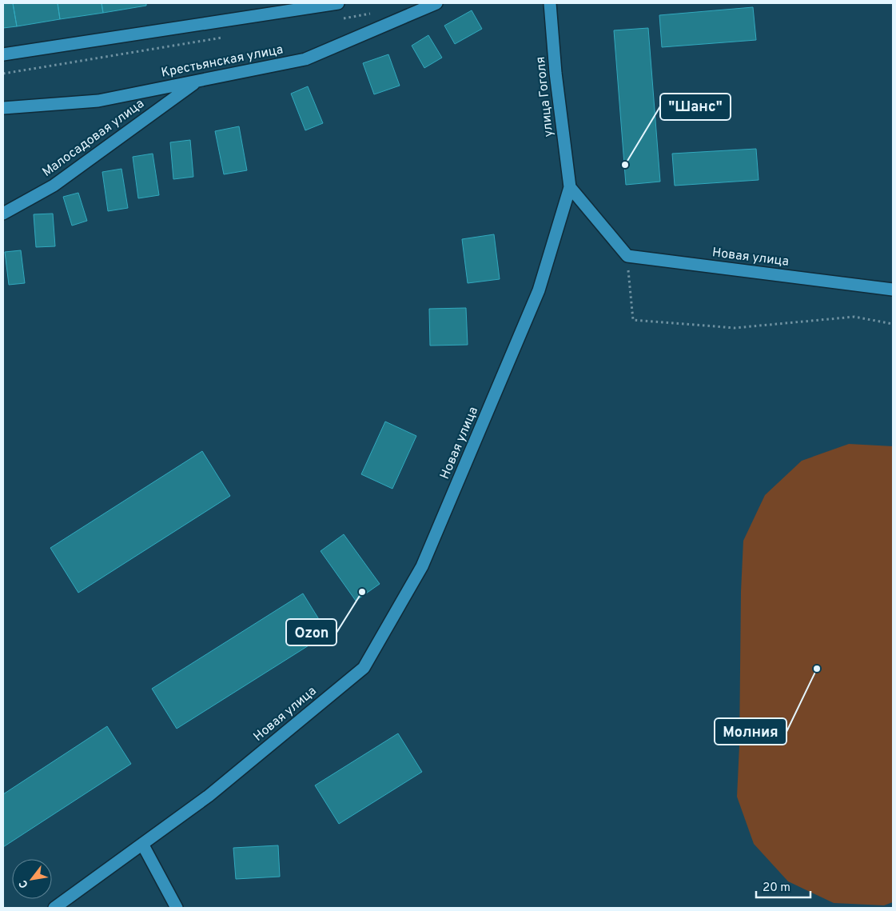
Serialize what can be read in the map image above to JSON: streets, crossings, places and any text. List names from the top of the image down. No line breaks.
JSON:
{"streets":{"street":["Крестьянская улица","улица Гоголя","Малосадовая улица","Новая улица"]},"crossings":[["Крестьянская улица","Малосадовая улица"],["улица Гоголя","Новая улица"]],"places":["\"Шанс\"","Ozon","Молния"],"scale_bar":"20 m","north":"bottom left"}
